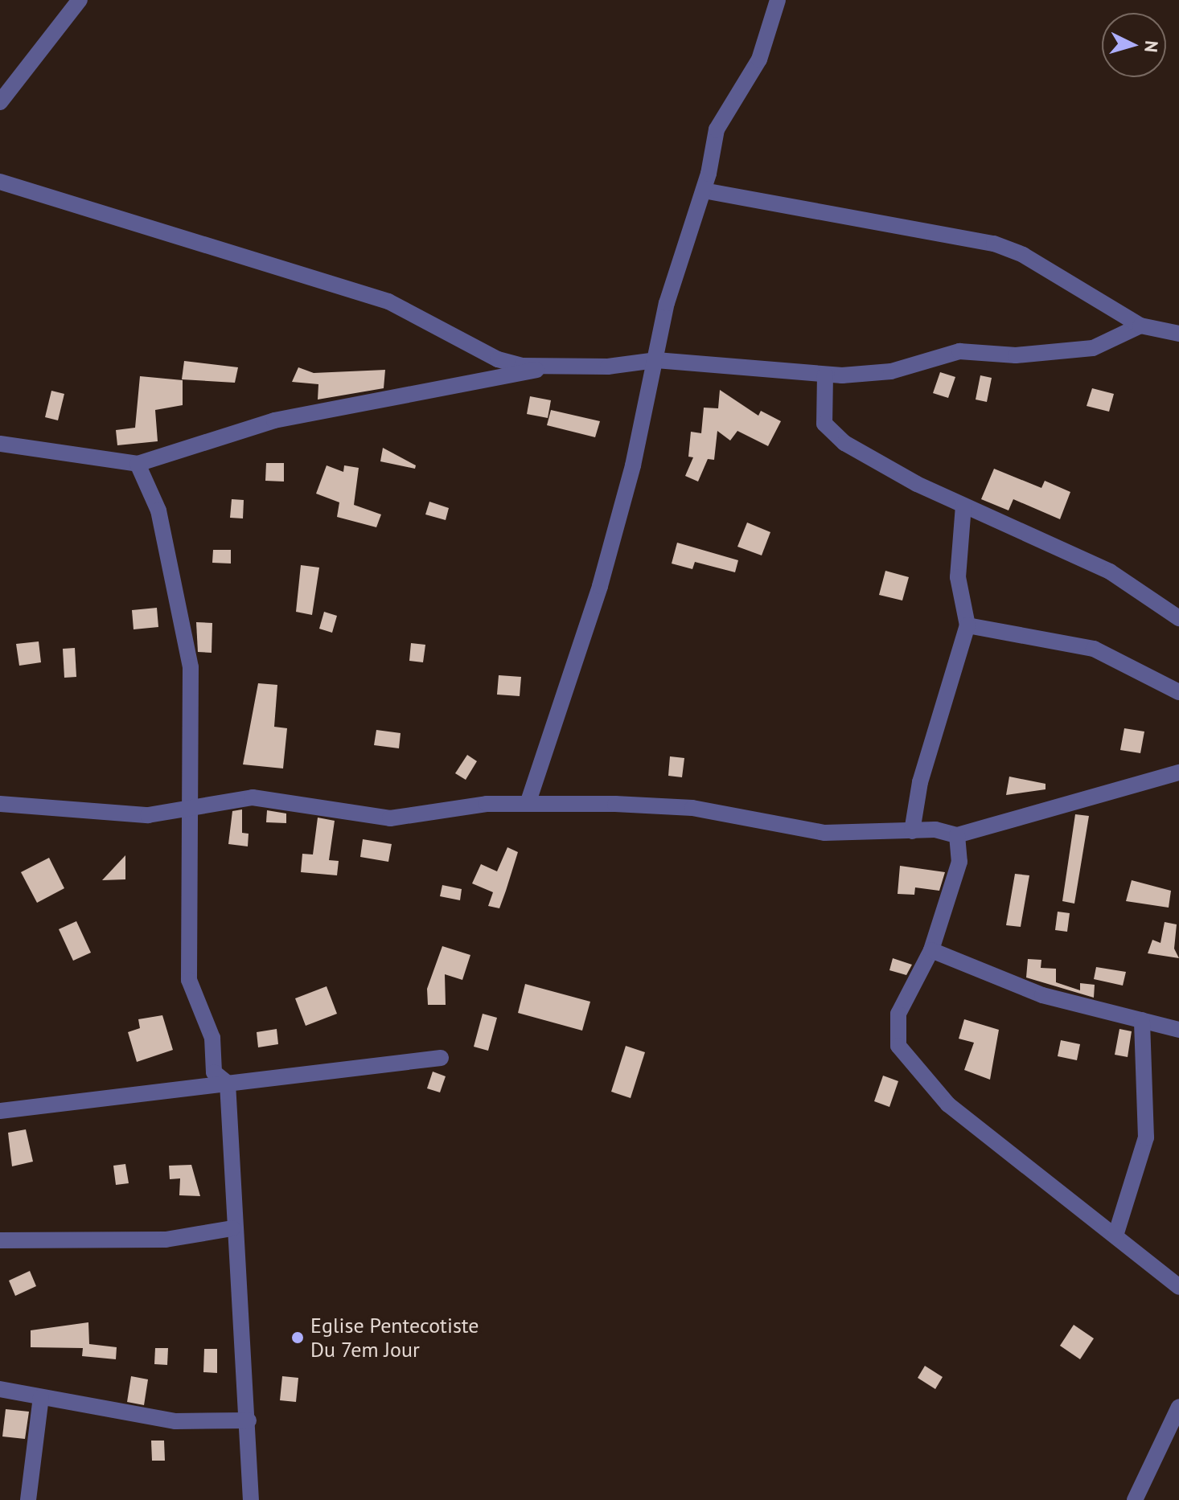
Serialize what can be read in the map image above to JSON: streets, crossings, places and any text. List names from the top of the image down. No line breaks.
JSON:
{"places":["Eglise Pentecotiste Du 7em Jour"],"north":"right"}
